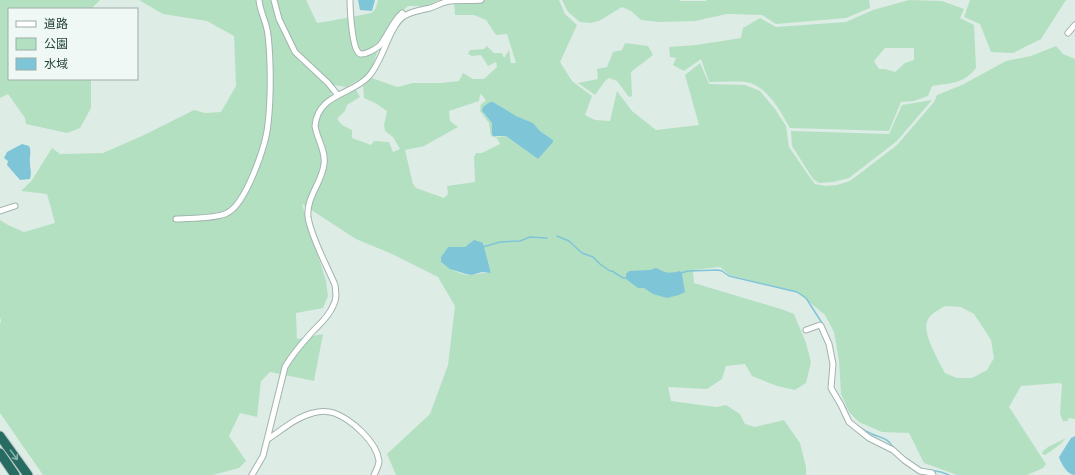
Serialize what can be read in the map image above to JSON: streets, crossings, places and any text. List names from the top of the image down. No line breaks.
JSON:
{"legend":["道路","公園","水域"]}
